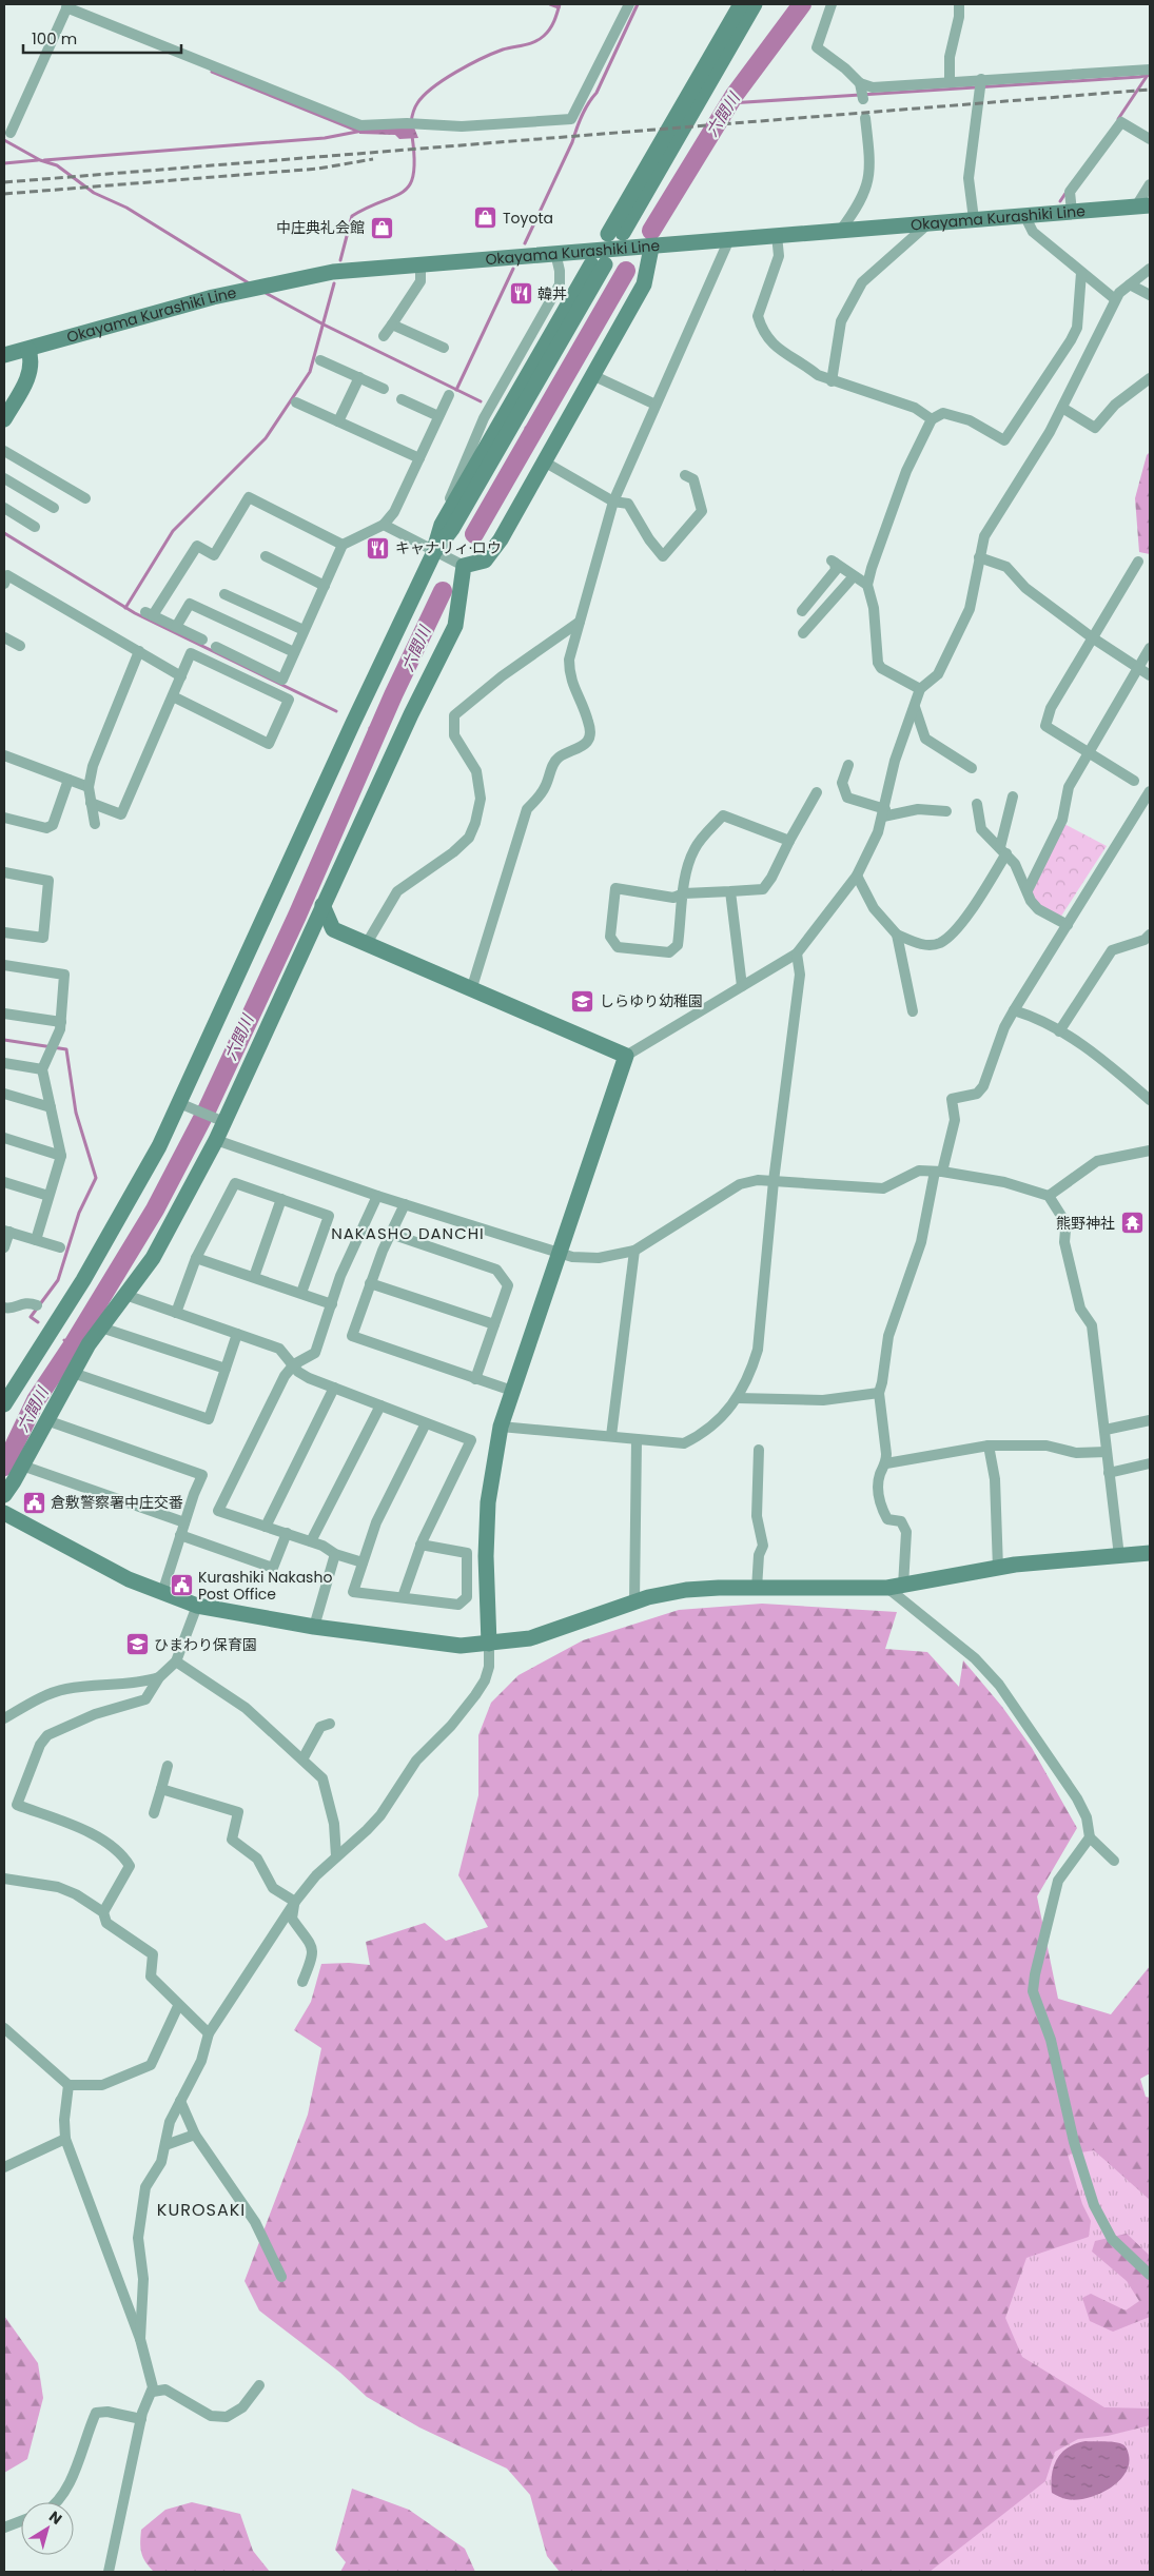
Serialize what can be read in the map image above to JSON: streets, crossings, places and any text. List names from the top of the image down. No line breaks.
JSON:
{"streets":{"street":["Okayama Kurashiki Line"]},"districts":["NAKASHO DANCHI","KUROSAKI"],"water":["六間川"],"places":{"shop":["Toyota","中庄典礼会館"],"restaurant":["韓丼","キャナリィ·ロウ"],"school or university":["しらゆり幼稚園","ひまわり保育園"],"temple":["熊野神社"],"public building":["倉敷警察署中庄交番","Kurashiki Nakasho Post Office"]},"scale_bar":"100 m","north":"top right"}
